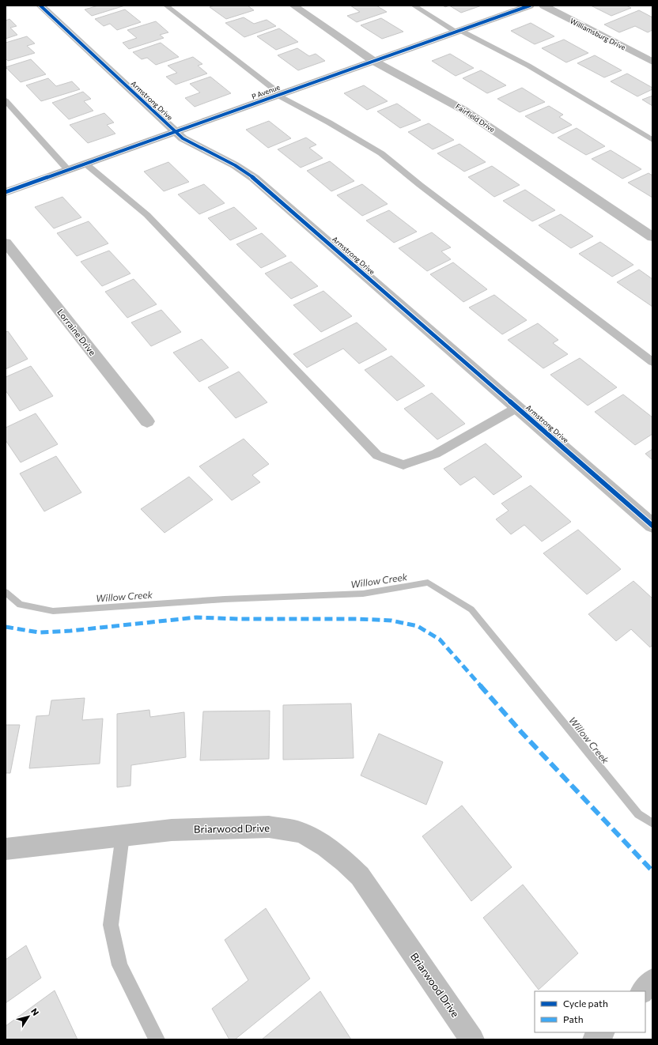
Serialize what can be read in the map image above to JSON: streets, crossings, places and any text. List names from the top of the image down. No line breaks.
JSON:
{"streets":{"street":["Williamsburg Drive","P Avenue","Armstrong Drive","Fairfield Drive","Lorraine Drive","Briarwood Drive"]},"crossings":[["P Avenue","Armstrong Drive"],["P Avenue","Fairfield Drive"]],"water":["Willow Creek"],"legend":["Cycle path","Path"],"north":"top right"}
